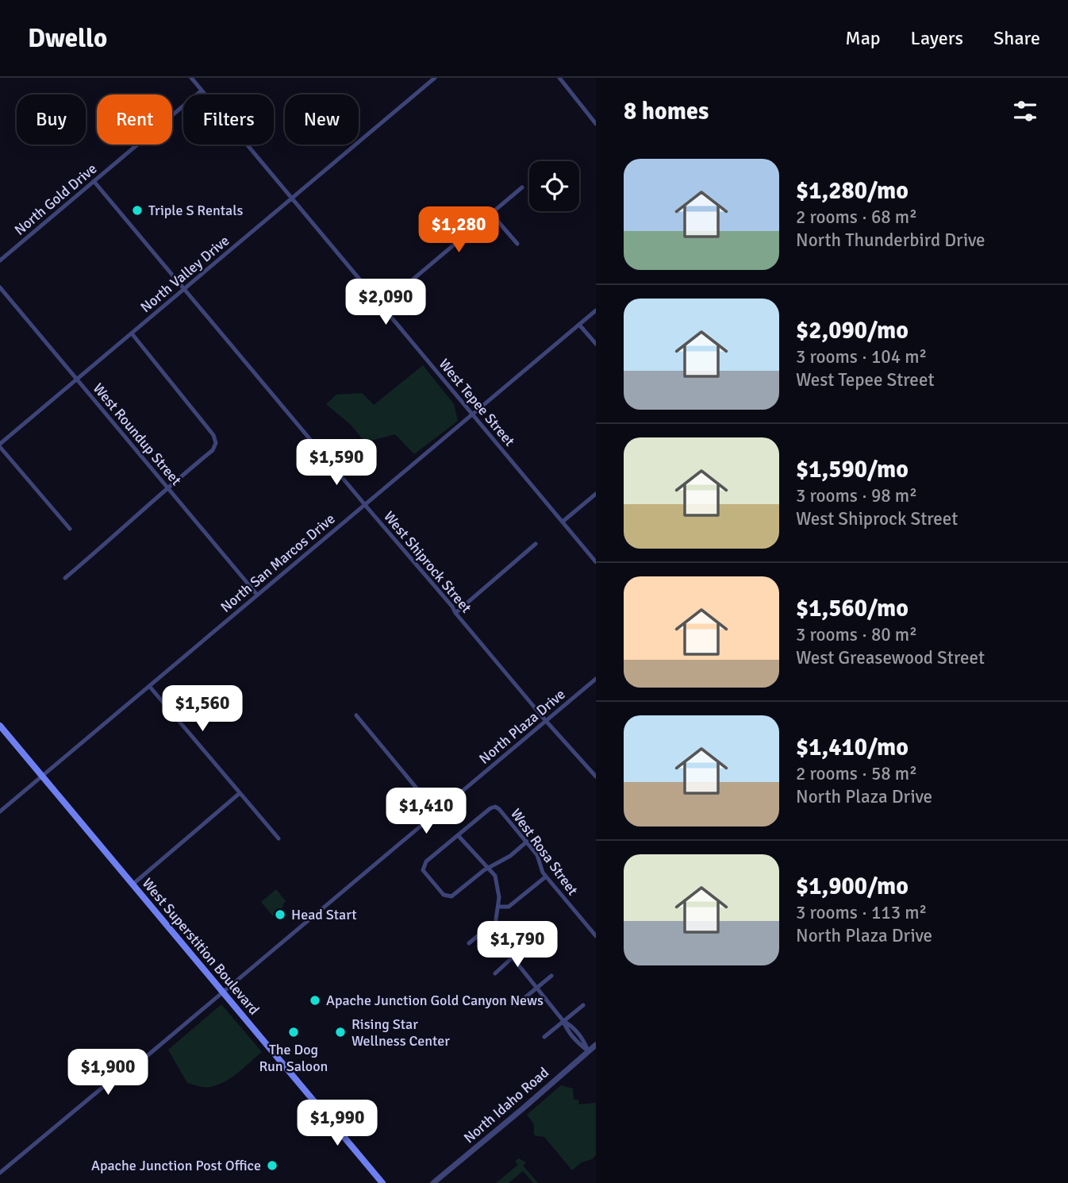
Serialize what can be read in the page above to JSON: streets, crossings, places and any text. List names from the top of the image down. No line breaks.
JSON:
{"streets":{"main road":["West Superstition Boulevard"],"street":["North Gold Drive","North Valley Drive","West Tepee Street","West Roundup Street","West Shiprock Street","North San Marcos Drive","North Plaza Drive","West Rosa Street","North Idaho Road"]},"crossings":[["North Gold Drive","West Tepee Street"],["North Gold Drive","West Shiprock Street"],["North Valley Drive","West Tepee Street"],["North Valley Drive","West Roundup Street"],["North Valley Drive","West Shiprock Street"],["West Tepee Street","North San Marcos Drive"],["West Roundup Street","North San Marcos Drive"],["West Shiprock Street","North San Marcos Drive"],["West Shiprock Street","North Plaza Drive"],["North San Marcos Drive","West Superstition Boulevard"],["North Plaza Drive","West Superstition Boulevard"]],"places":["Triple S Rentals","Head Start","Apache Junction Gold Canyon News","The Dog Run Saloon","Rising Star Wellness Center","Apache Junction Post Office"],"page":{"header":"Dwello","nav":["Map","Layers","Share"],"heading":"8 homes","chip":["Buy","Rent","Filters","New"],"list":[{"name":"$1,280/mo","note":"2 rooms · 68 m² · North Thunderbird Drive"},{"name":"$2,090/mo","note":"3 rooms · 104 m² · West Tepee Street"},{"name":"$1,590/mo","note":"3 rooms · 98 m² · West Shiprock Street"},{"name":"$1,560/mo","note":"3 rooms · 80 m² · West Greasewood Street"},{"name":"$1,410/mo","note":"2 rooms · 58 m² · North Plaza Drive"},{"name":"$1,900/mo","note":"3 rooms · 113 m² · North Plaza Drive"}],"price":["$1,280","$2,090","$1,590","$1,560","$1,410","$1,790","$1,900","$1,990"]}}
